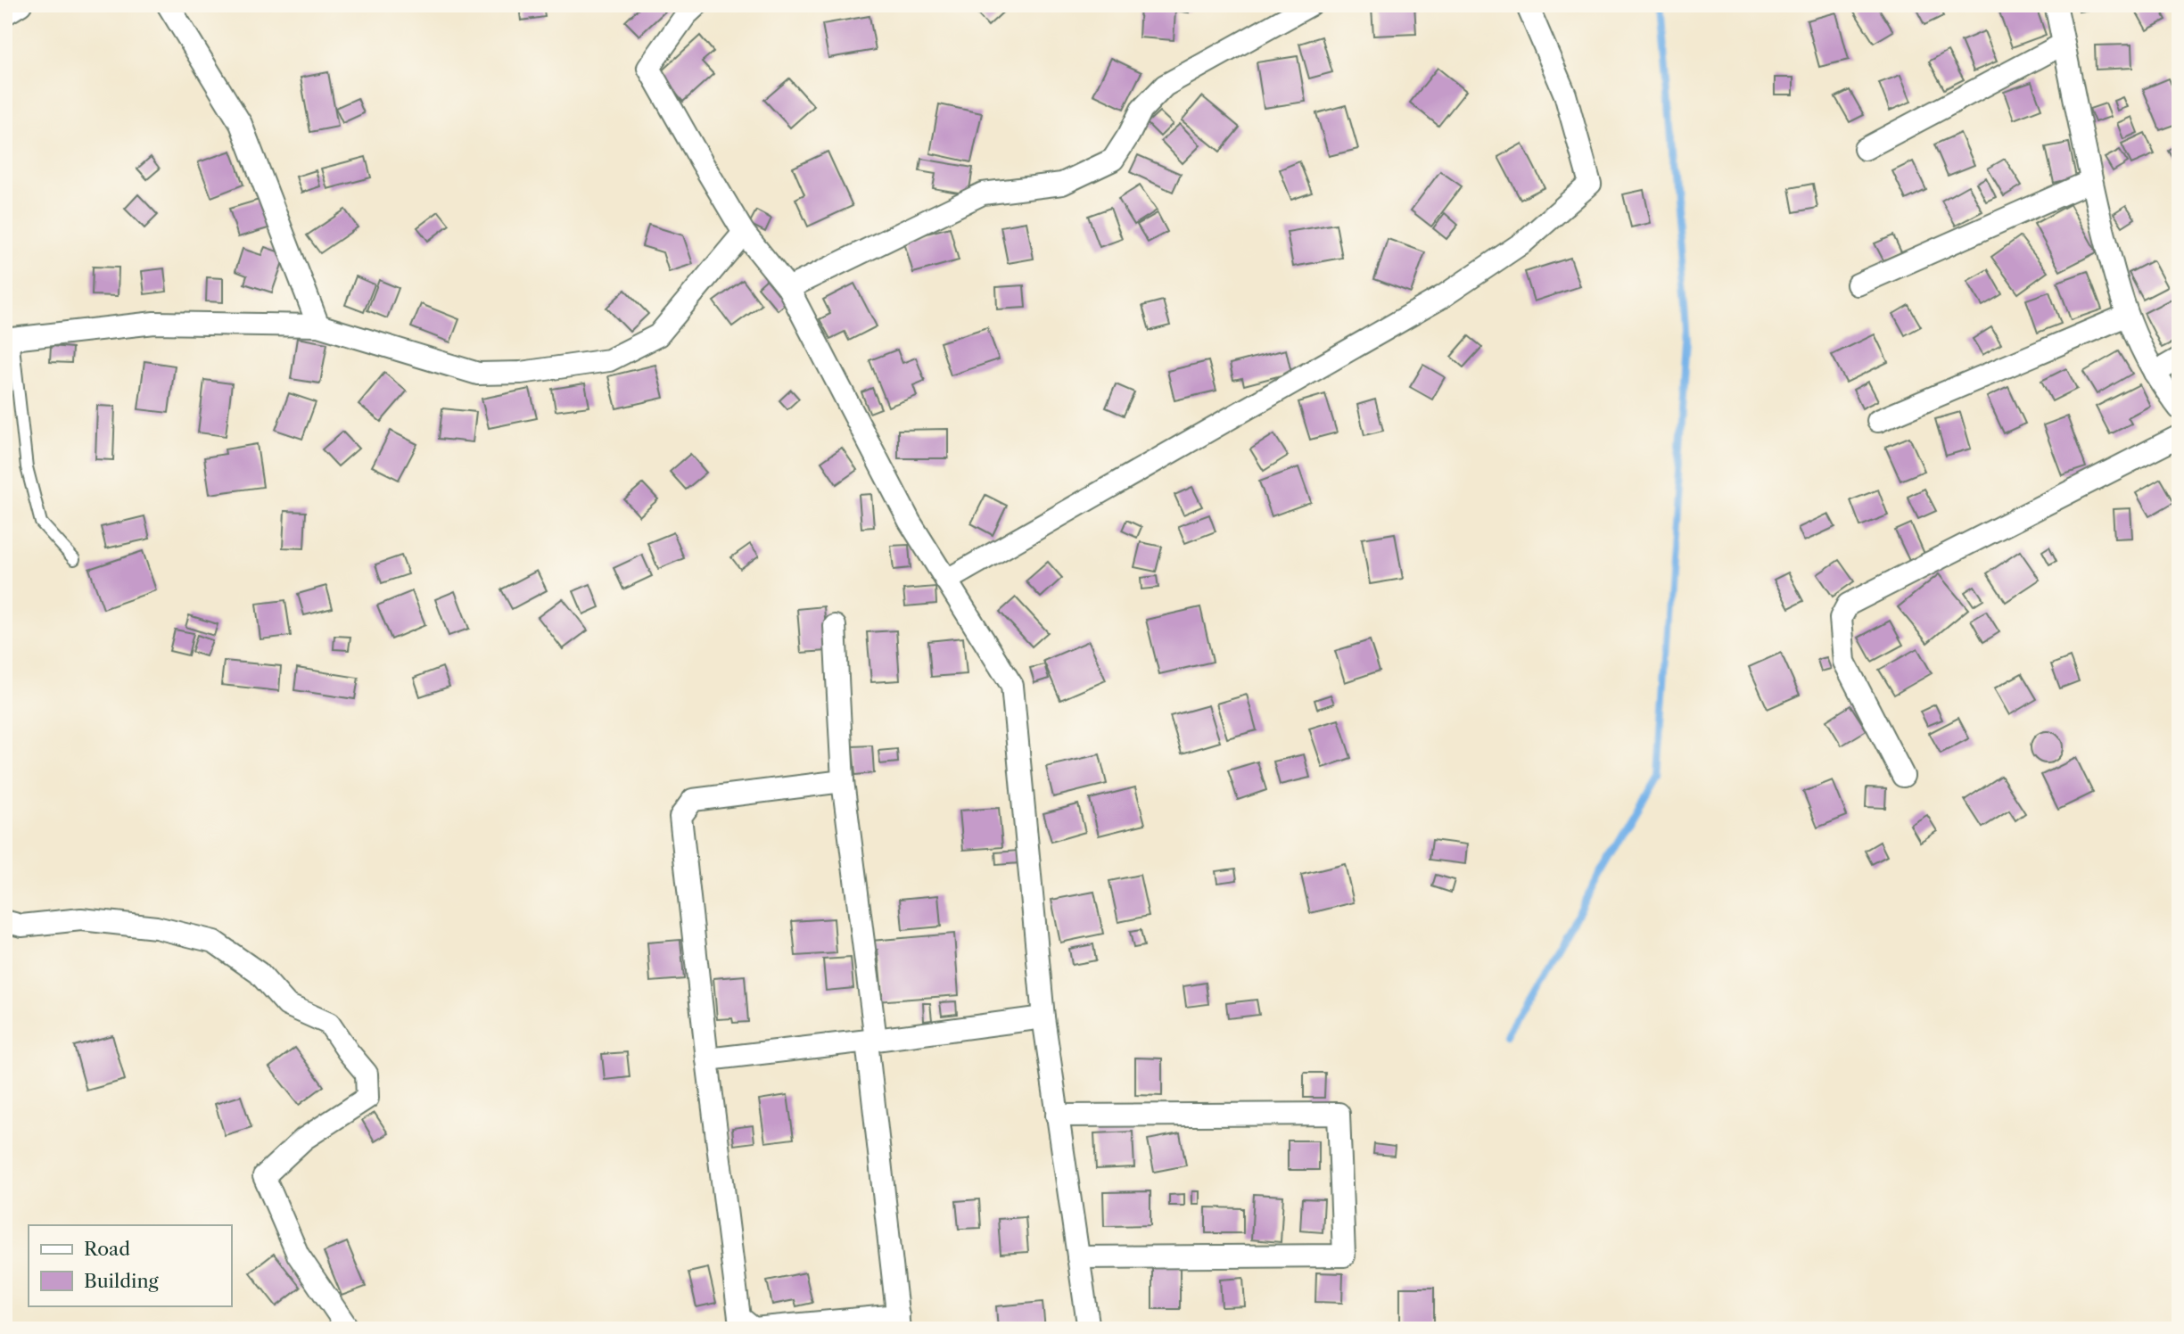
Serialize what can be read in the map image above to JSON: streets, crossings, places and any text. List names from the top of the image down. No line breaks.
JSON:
{"legend":["Road","Building"]}
